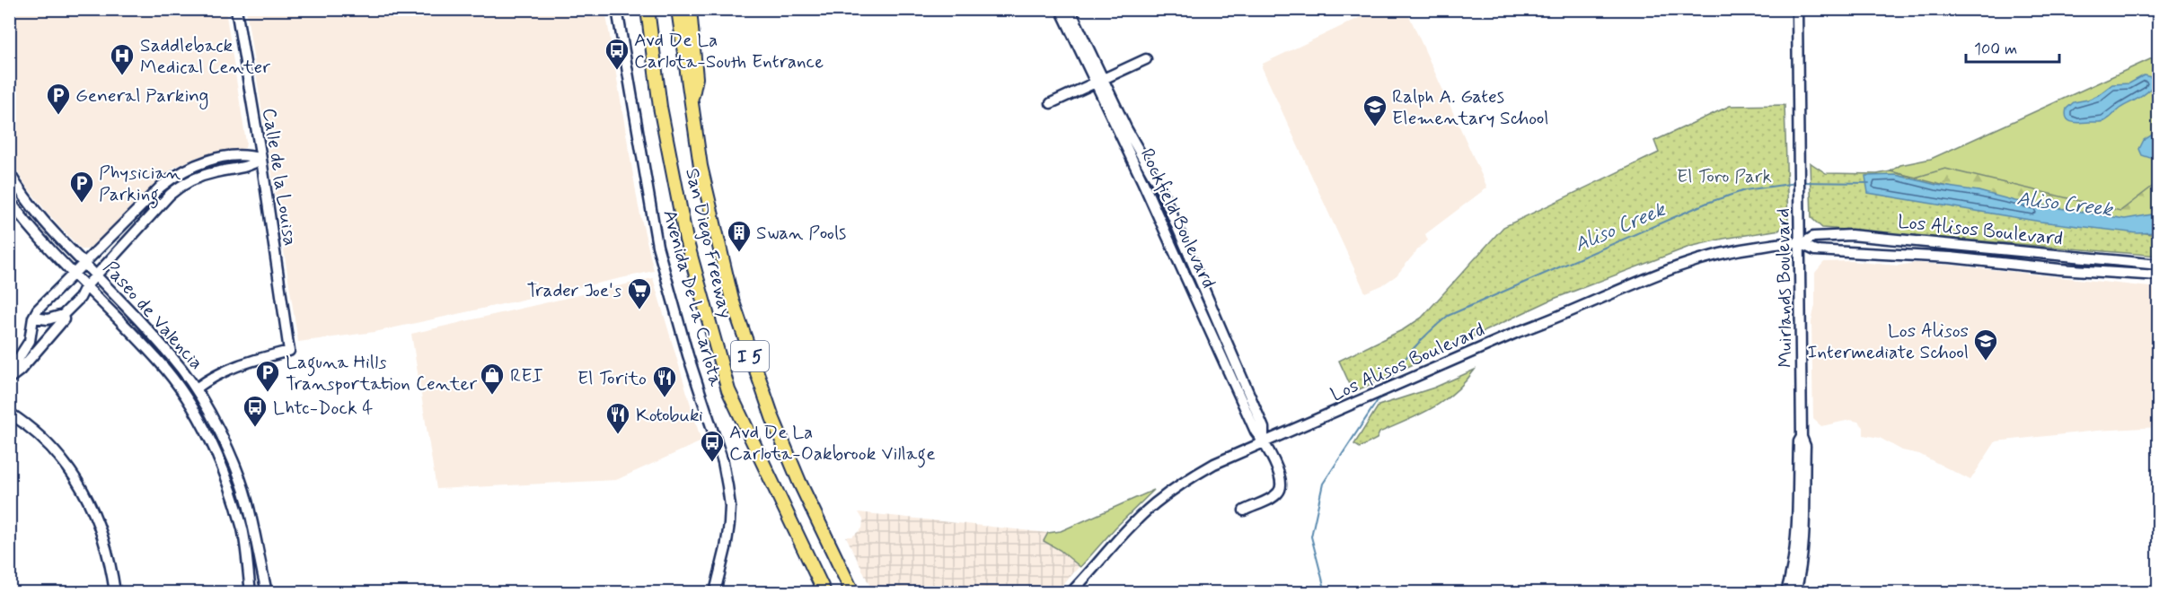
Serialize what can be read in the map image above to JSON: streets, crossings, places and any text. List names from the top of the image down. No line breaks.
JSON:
{"streets":{"highway":["San Diego Freeway","I 5"],"main road":["Calle de la Louisa","Rockfield Boulevard","Los Alisos Boulevard","Muirlands Boulevard","Avenida De La Carlota","Paseo de Valencia"]},"crossings":[["Calle de la Louisa","Paseo de Valencia"],["Rockfield Boulevard","Los Alisos Boulevard"],["Los Alisos Boulevard","Muirlands Boulevard"]],"water":["Aliso Creek"],"parks":["El Toro Park"],"places":{"bus stop":["Avd De La Carlota-South Entrance","Lhtc-Dock 4","Avd De La Carlota-Oakbrook Village"],"hospital":["Saddleback Medical Center"],"parking":["General Parking","Physician Parking","Laguna Hills Transportation Center"],"school or university":["Ralph A. Gates Elementary School","Los Alisos Intermediate School"],"building":["Swan Pools"],"supermarket":["Trader Joe's"],"shop":["REI"],"restaurant":["El Torito","Kotobuki"]},"scale_bar":"100 m"}
